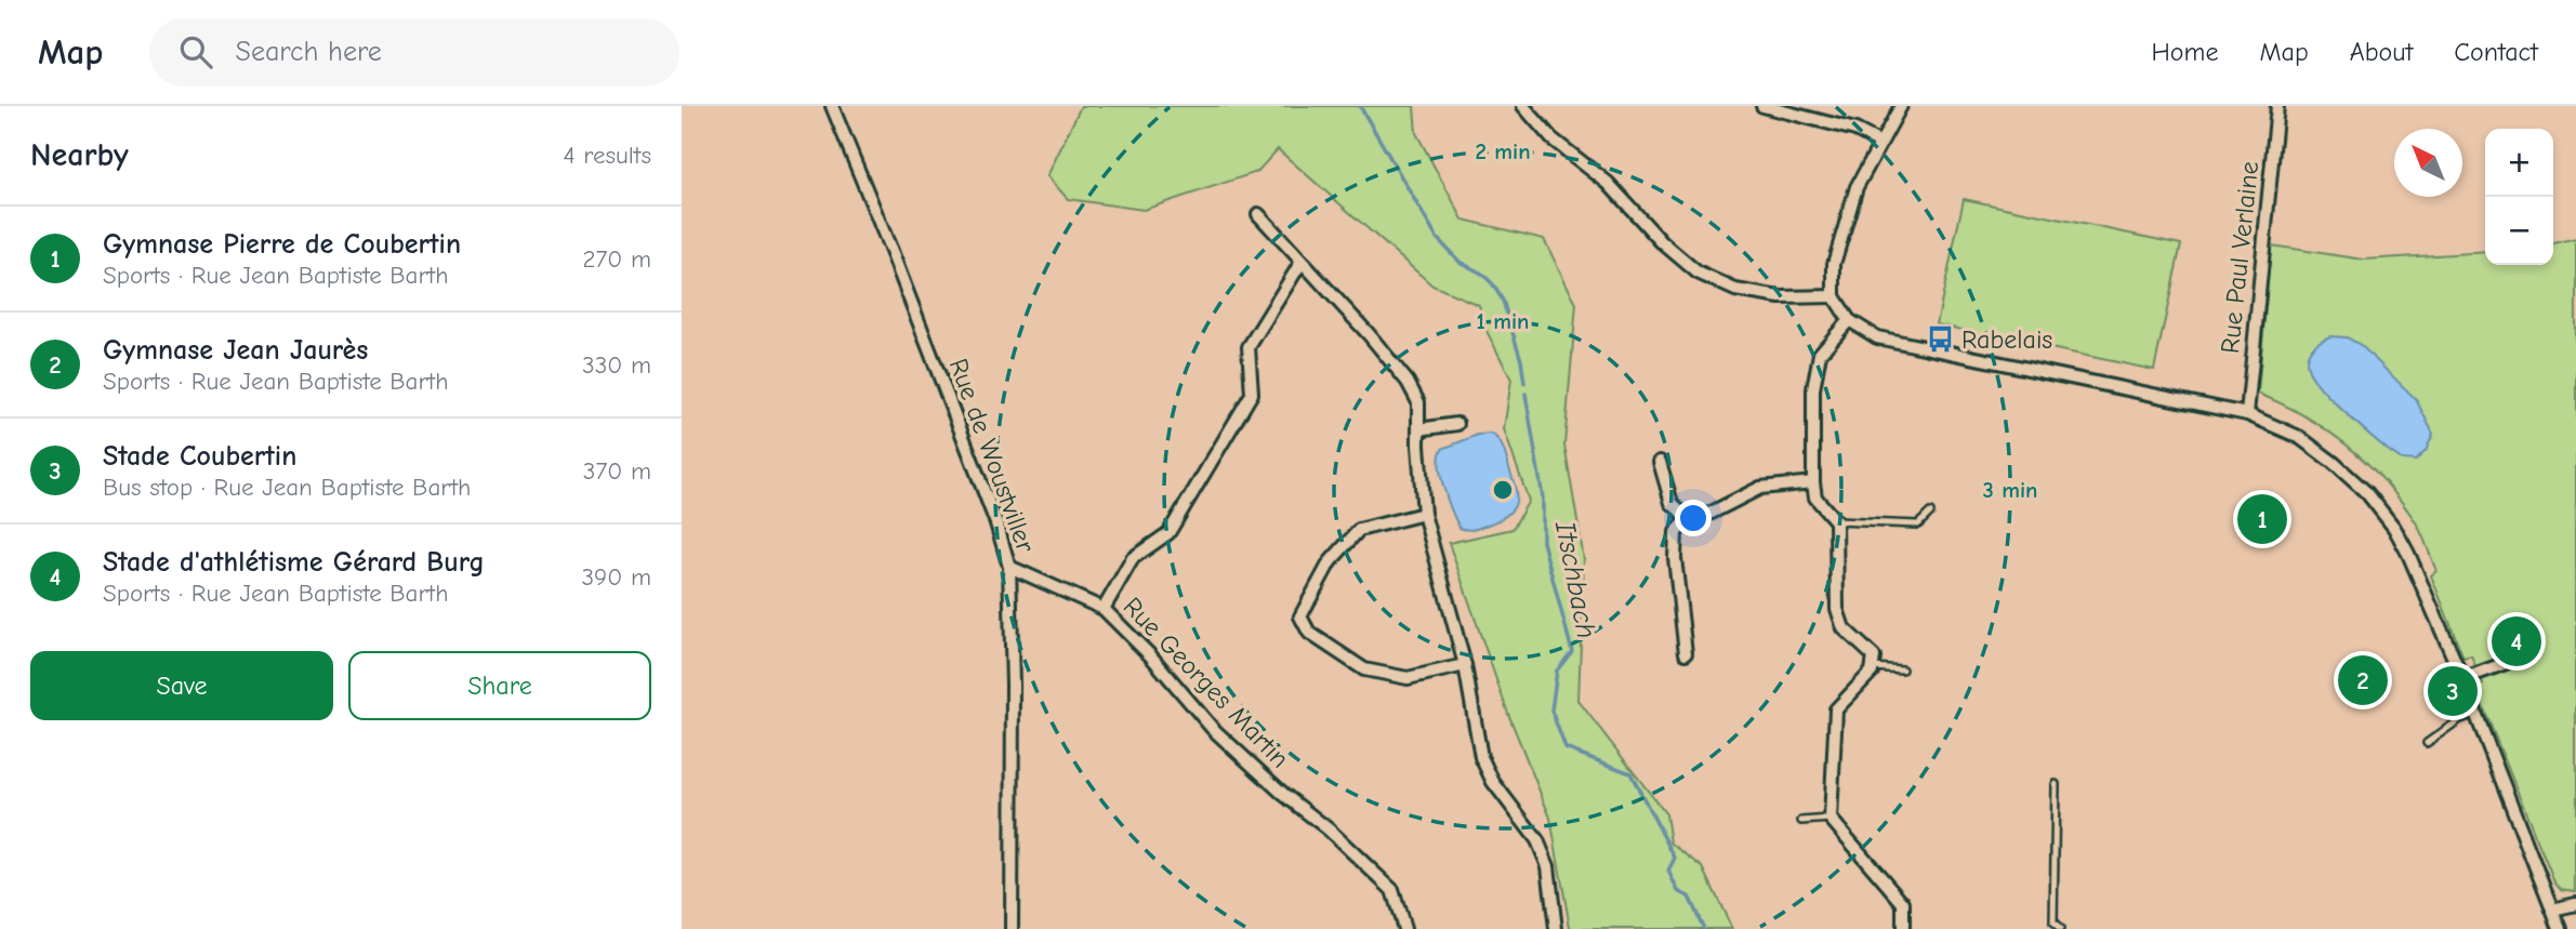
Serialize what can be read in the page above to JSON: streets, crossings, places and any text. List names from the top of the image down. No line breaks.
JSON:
{"streets":{"street":["Rue Paul Verlaine","Rue de Woustviller","Rue Georges Martin"]},"crossings":[["Rue de Woustviller","Rue Georges Martin"]],"water":["Itschbach"],"places":{"bus stop":["Rabelais"]},"north":"top left","page":{"header":"Map","search":"Search here","nav":["Home","Map","About","Contact"],"heading":["Nearby","4 results"],"map_buttons":["+","−"],"list":[{"mark":"1","name":"Gymnase Pierre de Coubertin","note":"Sports · Rue Jean Baptiste Barth","value":"270 m"},{"mark":"2","name":"Gymnase Jean Jaurès","note":"Sports · Rue Jean Baptiste Barth","value":"330 m"},{"mark":"3","name":"Stade Coubertin","note":"Bus stop · Rue Jean Baptiste Barth","value":"370 m"},{"mark":"4","name":"Stade d'athlétisme Gérard Burg","note":"Sports · Rue Jean Baptiste Barth","value":"390 m"}],"pins":["1","4","2","3"],"buttons":["Save","Share"]},"rings":["2 min","1 min","3 min"]}
